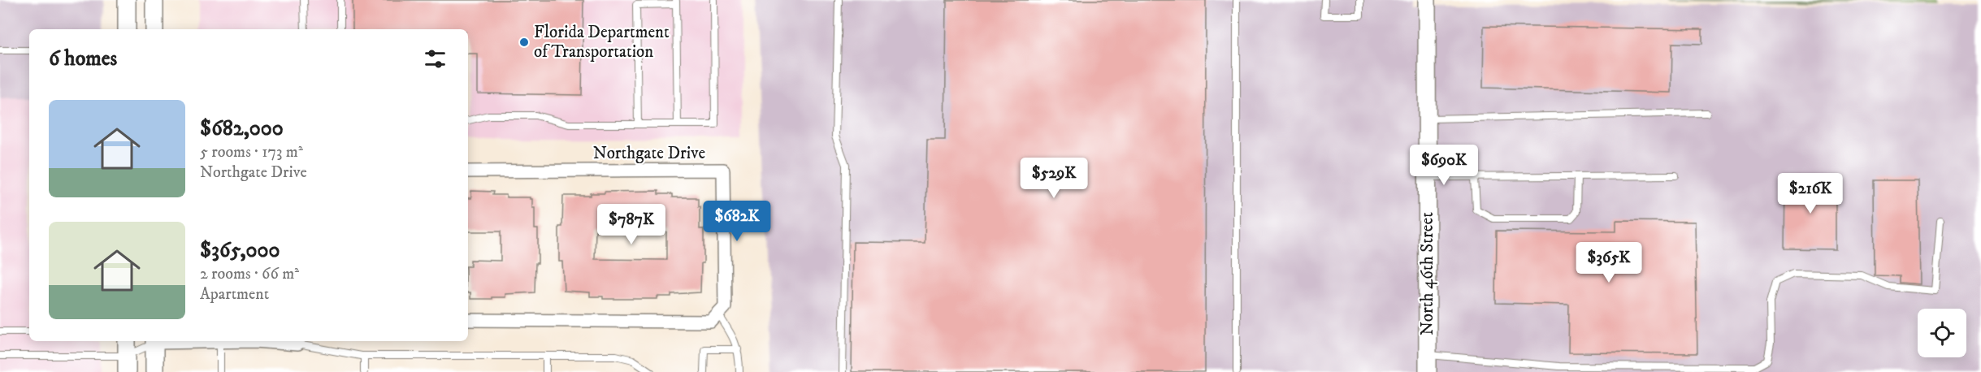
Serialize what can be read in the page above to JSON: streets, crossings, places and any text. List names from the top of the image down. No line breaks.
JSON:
{"streets":{"street":["Northgate Drive","North 46th Street"]},"places":["Florida Department of Transportation"],"page":{"heading":"6 homes","list":[{"name":"$682,000","note":"5 rooms · 173 m² · Northgate Drive"},{"name":"$365,000","note":"2 rooms · 66 m² · Apartment"}],"price":["$690K","$529K","$216K","$682K","$787K","$365K"]}}
